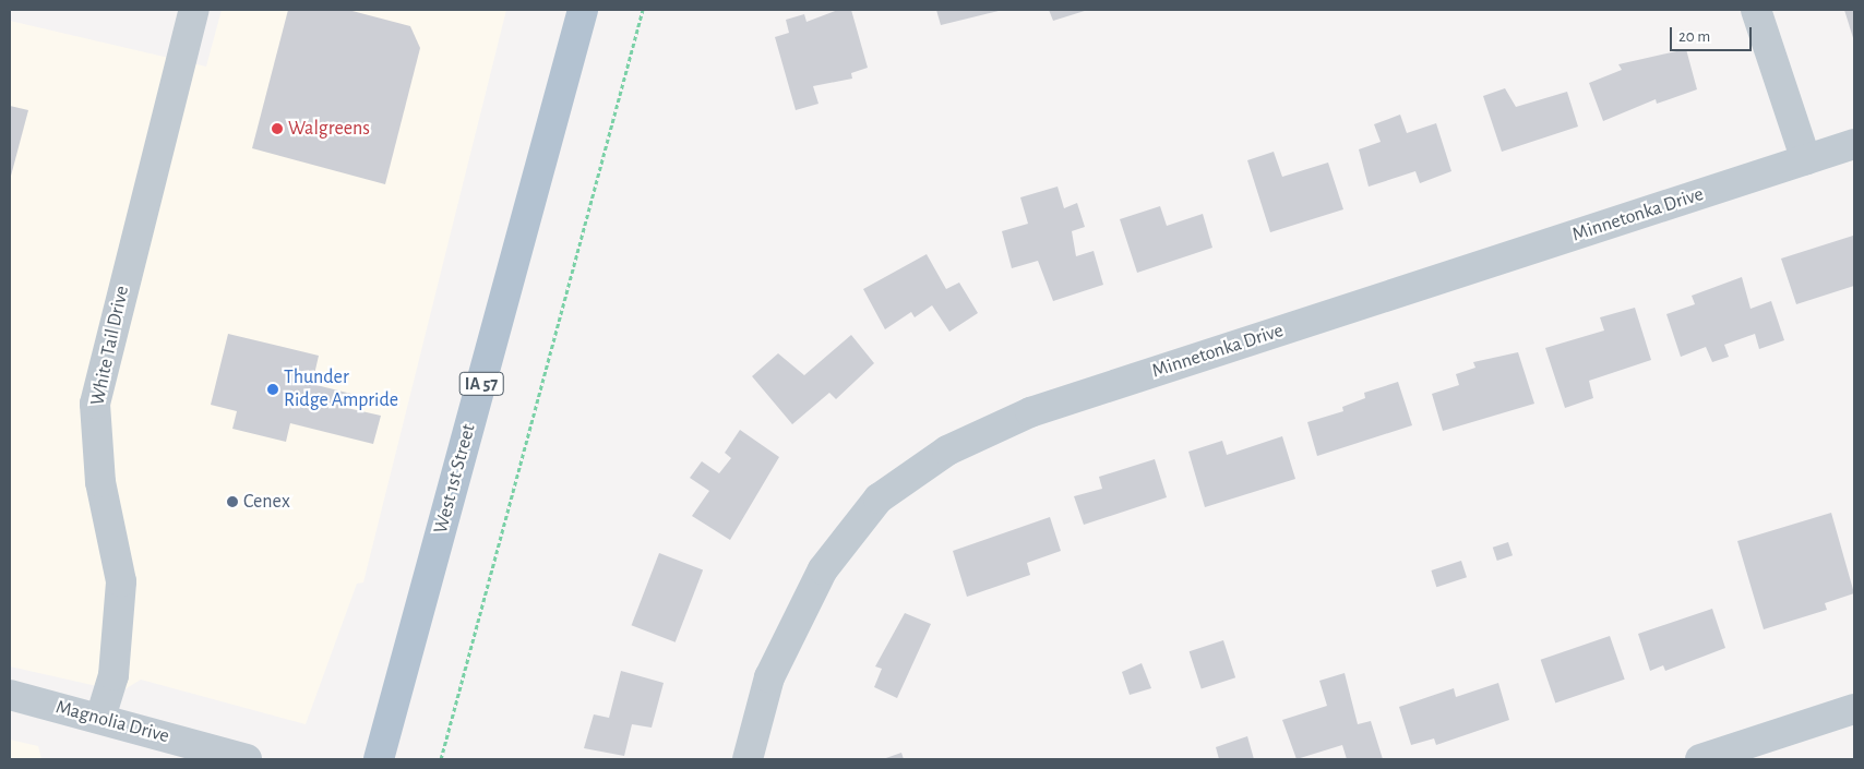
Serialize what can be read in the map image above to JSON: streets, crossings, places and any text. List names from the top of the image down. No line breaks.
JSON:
{"streets":{"main road":["IA 57","West 1st Street"],"street":["Minnetonka Drive","White Tail Drive","Magnolia Drive"]},"crossings":[["White Tail Drive","Magnolia Drive"]],"places":["Walgreens","Thunder Ridge Ampride","Cenex"],"scale_bar":"20 m"}
